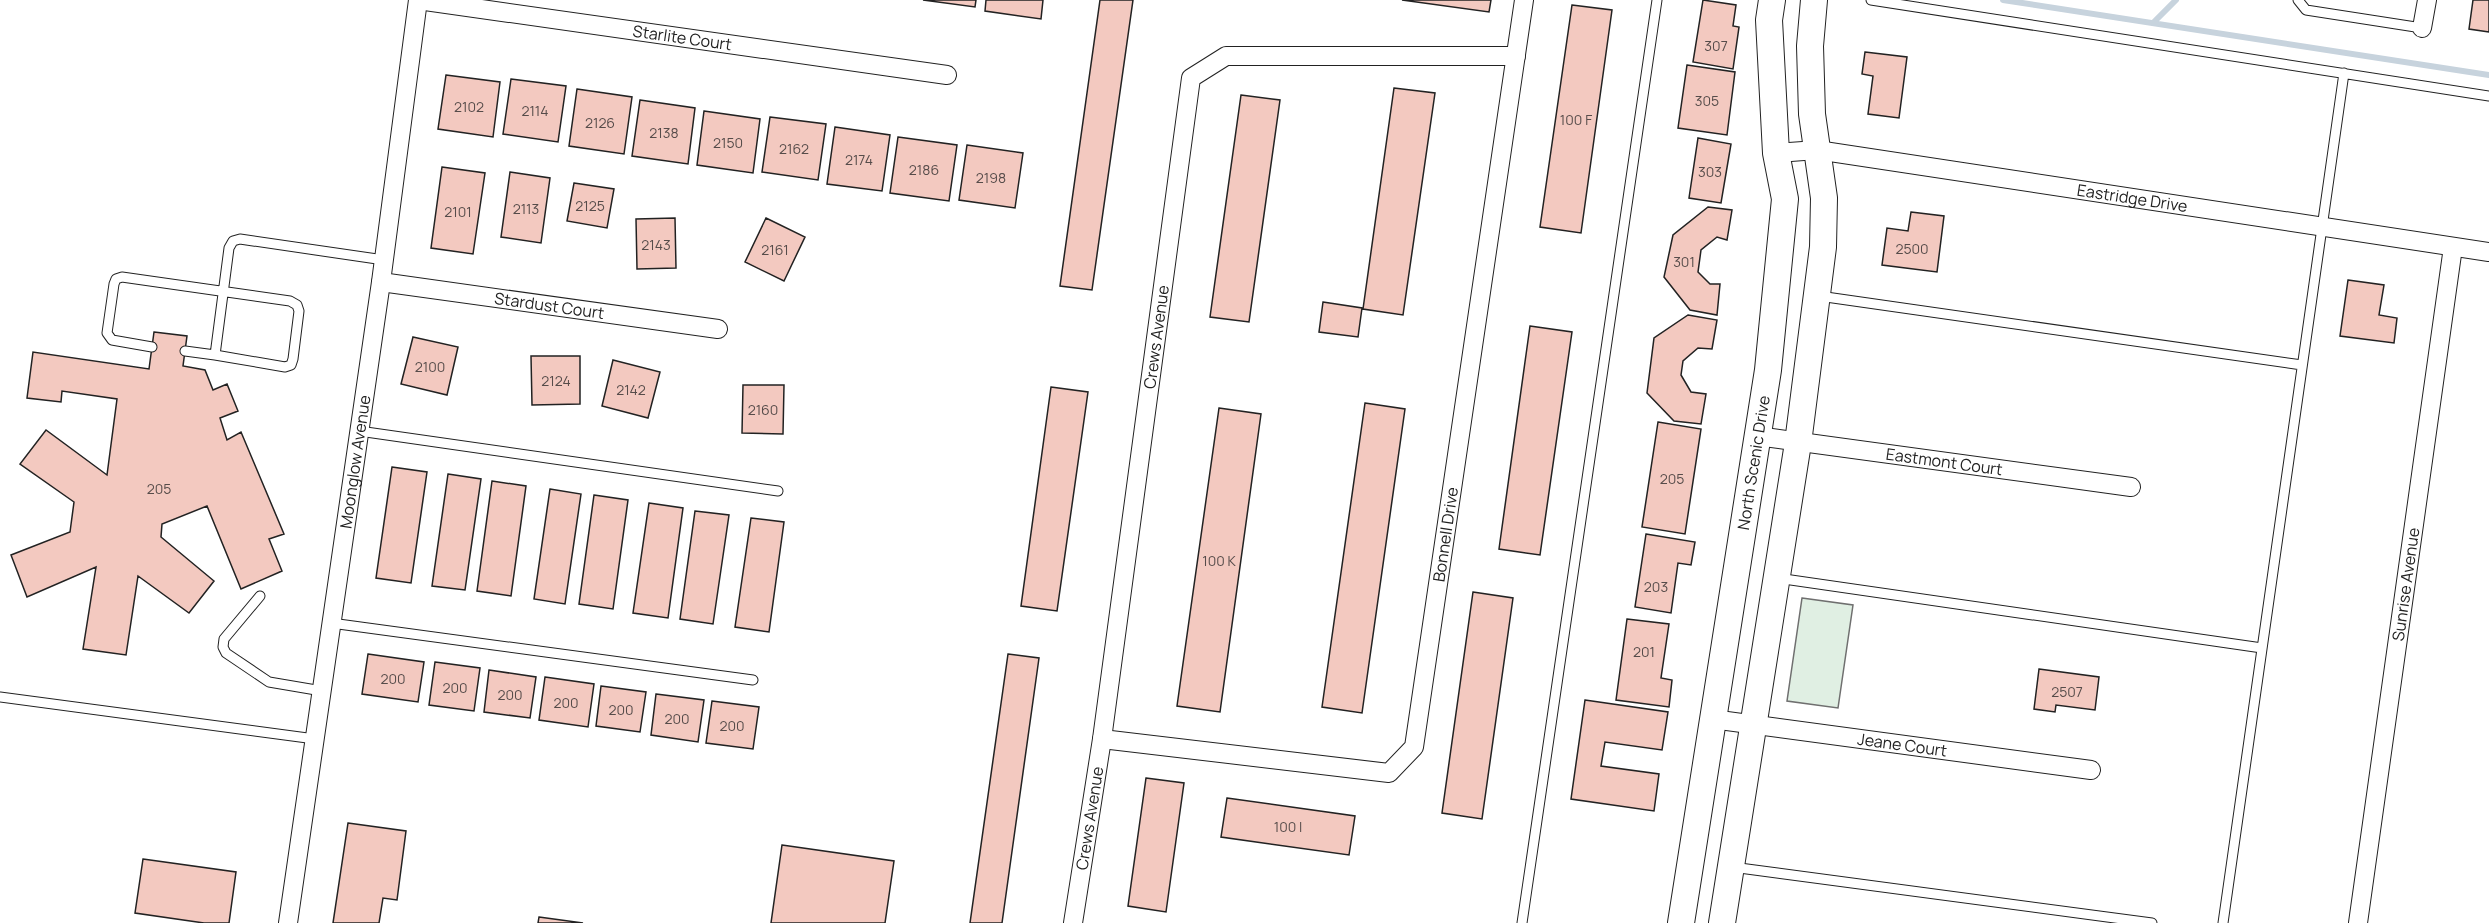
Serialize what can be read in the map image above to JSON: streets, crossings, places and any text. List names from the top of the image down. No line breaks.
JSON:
{"streets":{"main road":["North Scenic Drive"],"street":["Starlite Court","Eastridge Drive","Stardust Court","Crews Avenue","Moonglow Avenue","Eastmont Court","Bonnell Drive","Sunrise Avenue","Jeane Court"]},"crossings":[["Starlite Court","Moonglow Avenue"],["Eastridge Drive","North Scenic Drive"],["Eastridge Drive","Sunrise Avenue"],["Stardust Court","Moonglow Avenue"],["Crews Avenue","Bonnell Drive"],["Eastmont Court","North Scenic Drive"],["North Scenic Drive","Jeane Court"]],"house_numbers":["307","305","2102","2114","100 F","2126","2138","2150","2162","2174","2186","303","2198","2125","2113","2101","2143","2500","2161","301","2100","2124","2142","2160","205","205","100 K","203","201","200","200","2507","200","200","200","200","200","100 I"]}
